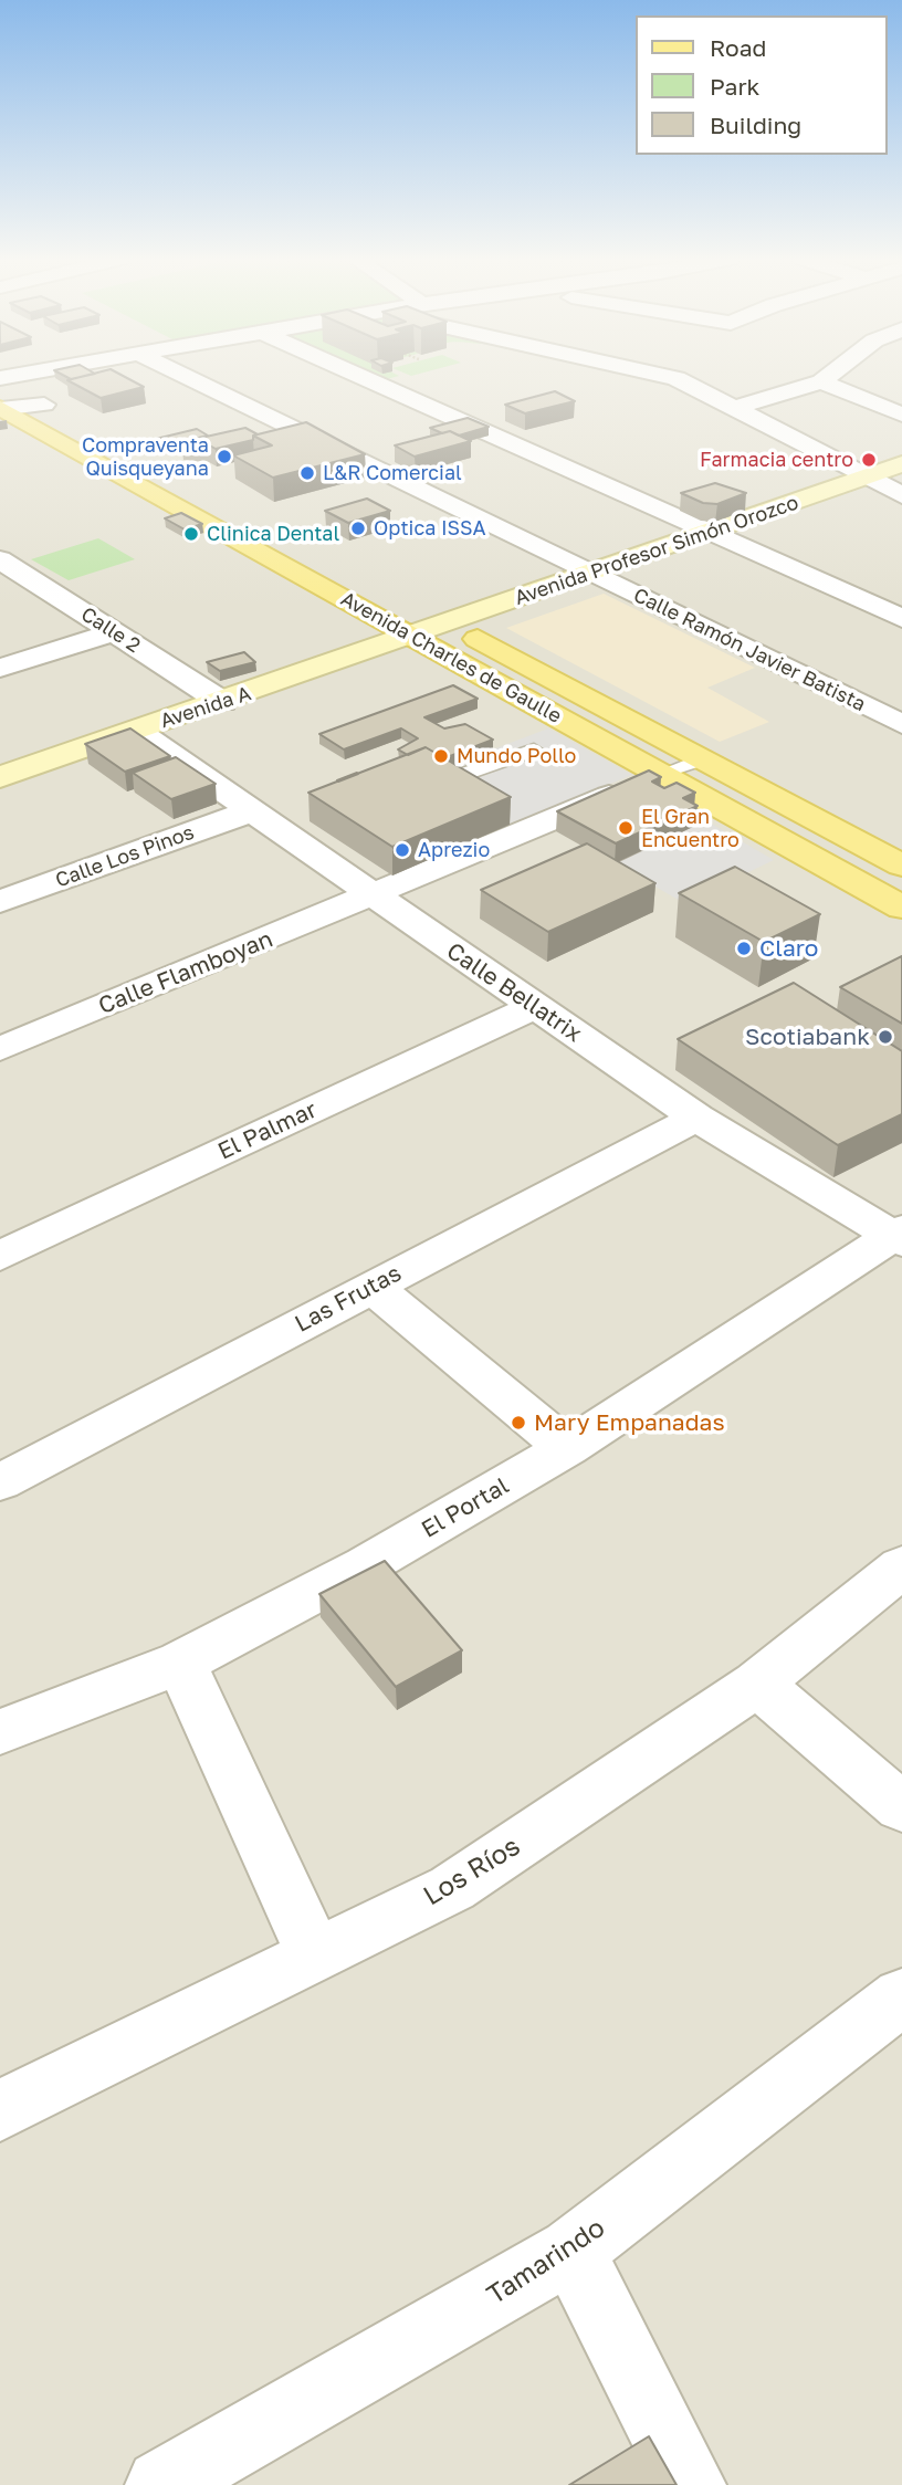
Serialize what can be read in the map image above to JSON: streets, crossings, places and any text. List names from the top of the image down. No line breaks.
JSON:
{"streets":{"main road":["Avenida Profesor Simón Orozco","Avenida Charles de Gaulle","Avenida A"],"street":["Calle 2","Calle Ramón Javier Batista","Calle Los Pinos","Calle Flamboyan","Calle Bellatrix","El Palmar","Las Frutas","El Portal","Los Ríos","Tamarindo"]},"crossings":[["Avenida Profesor Simón Orozco","Calle Ramón Javier Batista"],["Avenida Profesor Simón Orozco","Avenida Charles de Gaulle"],["Avenida Profesor Simón Orozco","Avenida A"],["Calle 2","Avenida A"],["Avenida Charles de Gaulle","Avenida A"],["Avenida Charles de Gaulle","Calle Flamboyan"],["Avenida A","Calle Bellatrix"],["Calle Los Pinos","Calle Bellatrix"],["Calle Flamboyan","Calle Bellatrix"],["Calle Bellatrix","El Palmar"],["Calle Bellatrix","Las Frutas"],["Calle Bellatrix","El Portal"]],"places":["Compraventa Quisqueyana","Farmacia centro","L&R Comercial","Optica ISSA","Clinica Dental","Mundo Pollo","El Gran Encuentro","Aprezio","Claro","Scotiabank","Mary Empanadas"],"legend":["Road","Park","Building"]}
